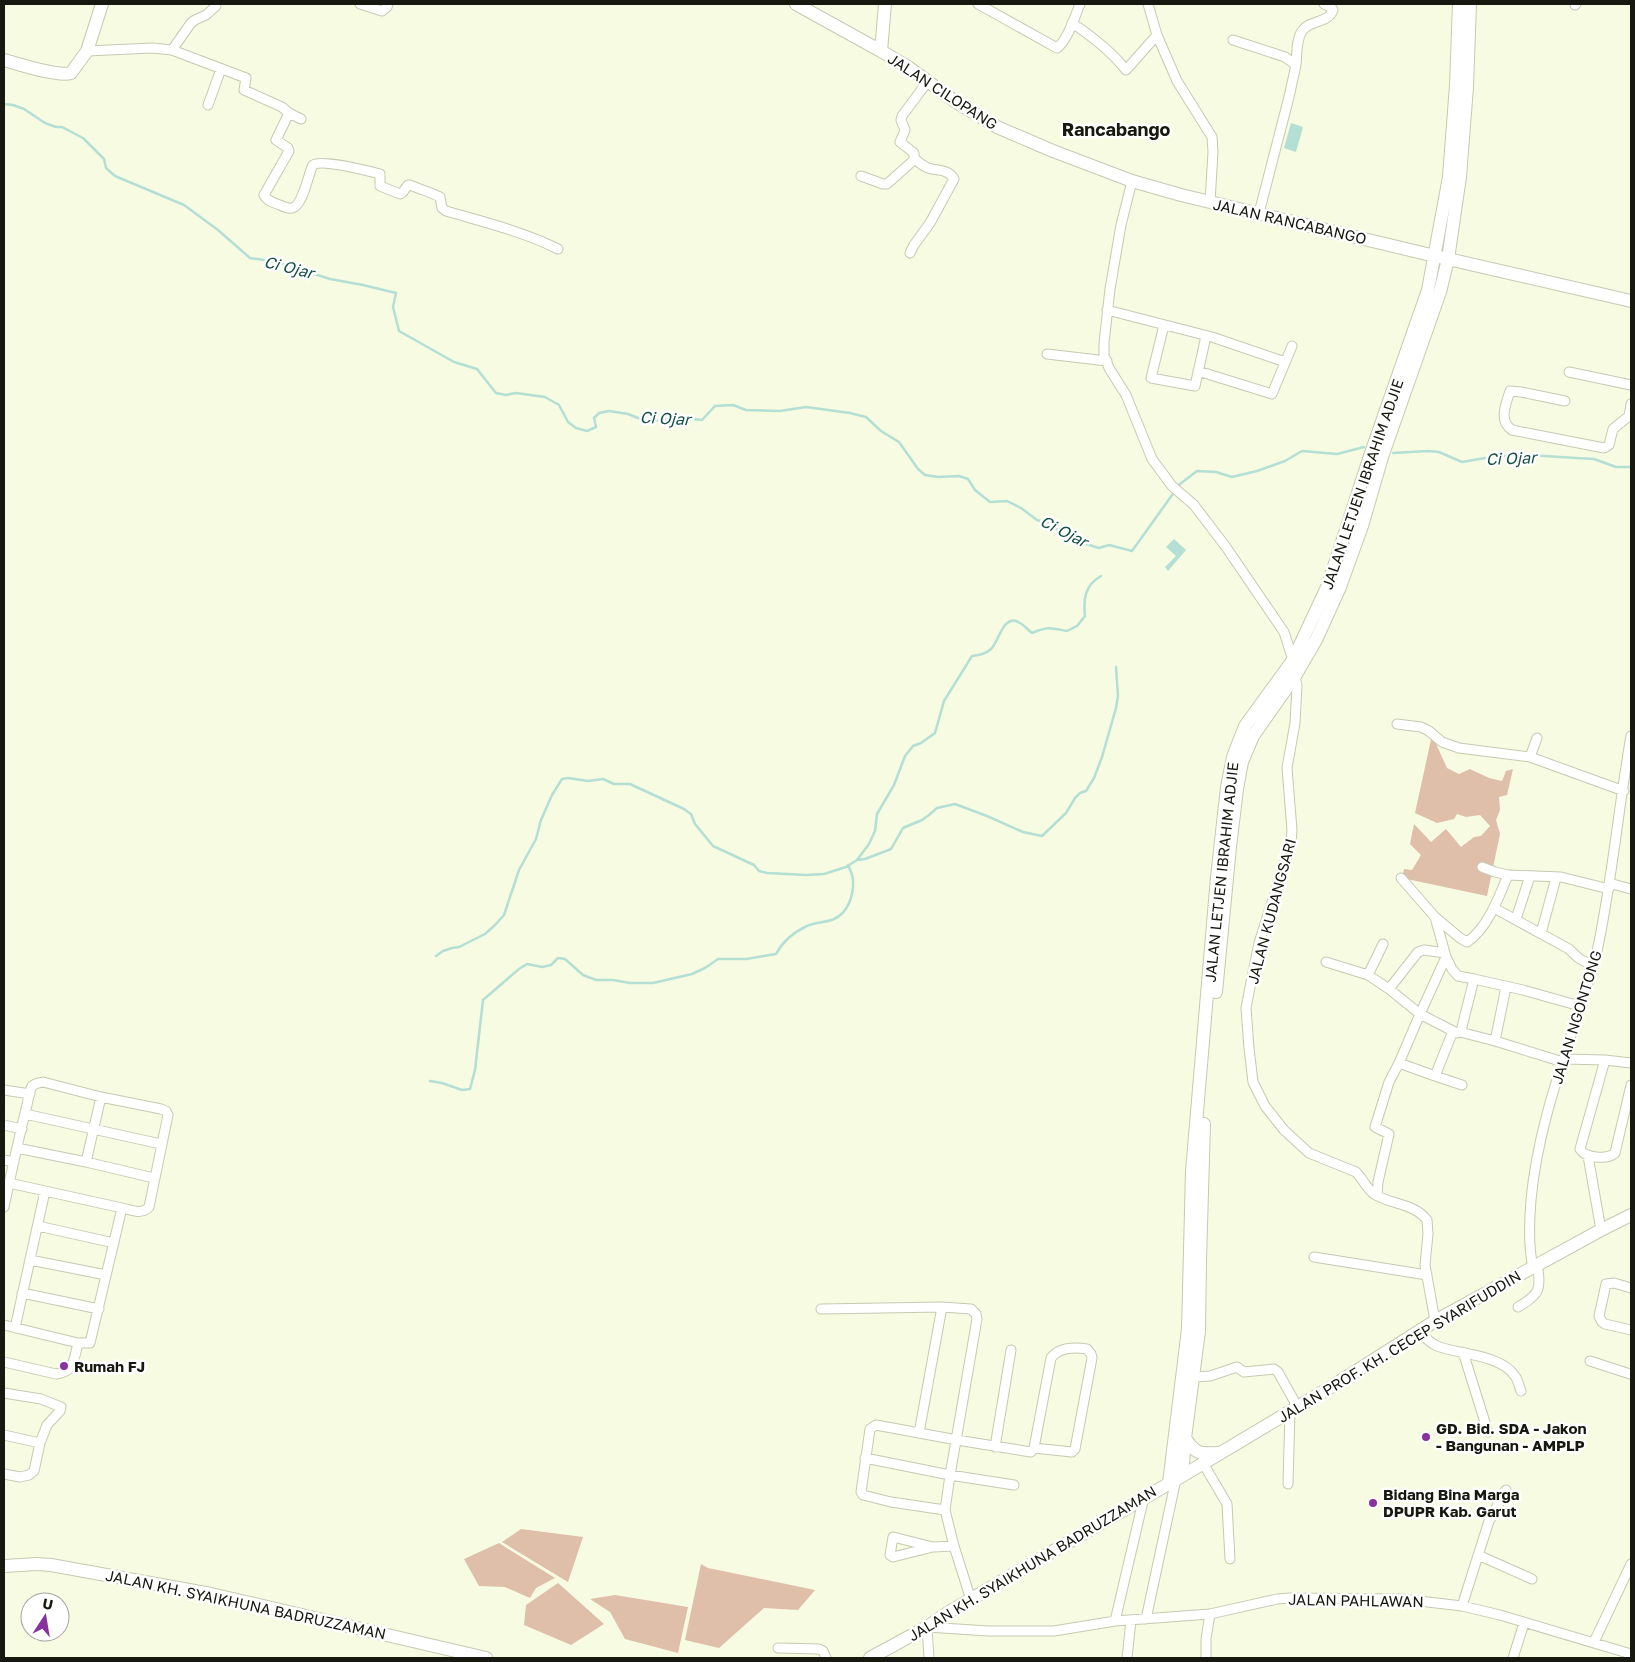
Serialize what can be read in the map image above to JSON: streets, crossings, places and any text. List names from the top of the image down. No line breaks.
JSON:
{"streets":{"street":["JALAN CILOPANG","JALAN RANCABANGO","JALAN LETJEN IBRAHIM ADJIE","JALAN KUDANGSARI","JALAN NGONTONG","JALAN PROF. KH. CECEP SYARIFUDDIN","JALAN KH. SYAIKHUNA BADRUZZAMAN","JALAN PAHLAWAN"]},"crossings":[["JALAN CILOPANG","JALAN RANCABANGO"],["JALAN RANCABANGO","JALAN LETJEN IBRAHIM ADJIE"],["JALAN LETJEN IBRAHIM ADJIE","JALAN KUDANGSARI"],["JALAN LETJEN IBRAHIM ADJIE","JALAN PROF. KH. CECEP SYARIFUDDIN"],["JALAN LETJEN IBRAHIM ADJIE","JALAN KH. SYAIKHUNA BADRUZZAMAN"],["JALAN NGONTONG","JALAN PROF. KH. CECEP SYARIFUDDIN"],["JALAN PROF. KH. CECEP SYARIFUDDIN","JALAN KH. SYAIKHUNA BADRUZZAMAN"],["JALAN KH. SYAIKHUNA BADRUZZAMAN","JALAN PAHLAWAN"]],"districts":["Rancabango"],"water":["Ci Ojar"],"places":["Rumah FJ","GD. Bid. SDA - Jakon - Bangunan - AMPLP","Bidang Bina Marga DPUPR Kab. Garut"],"north":"top"}
